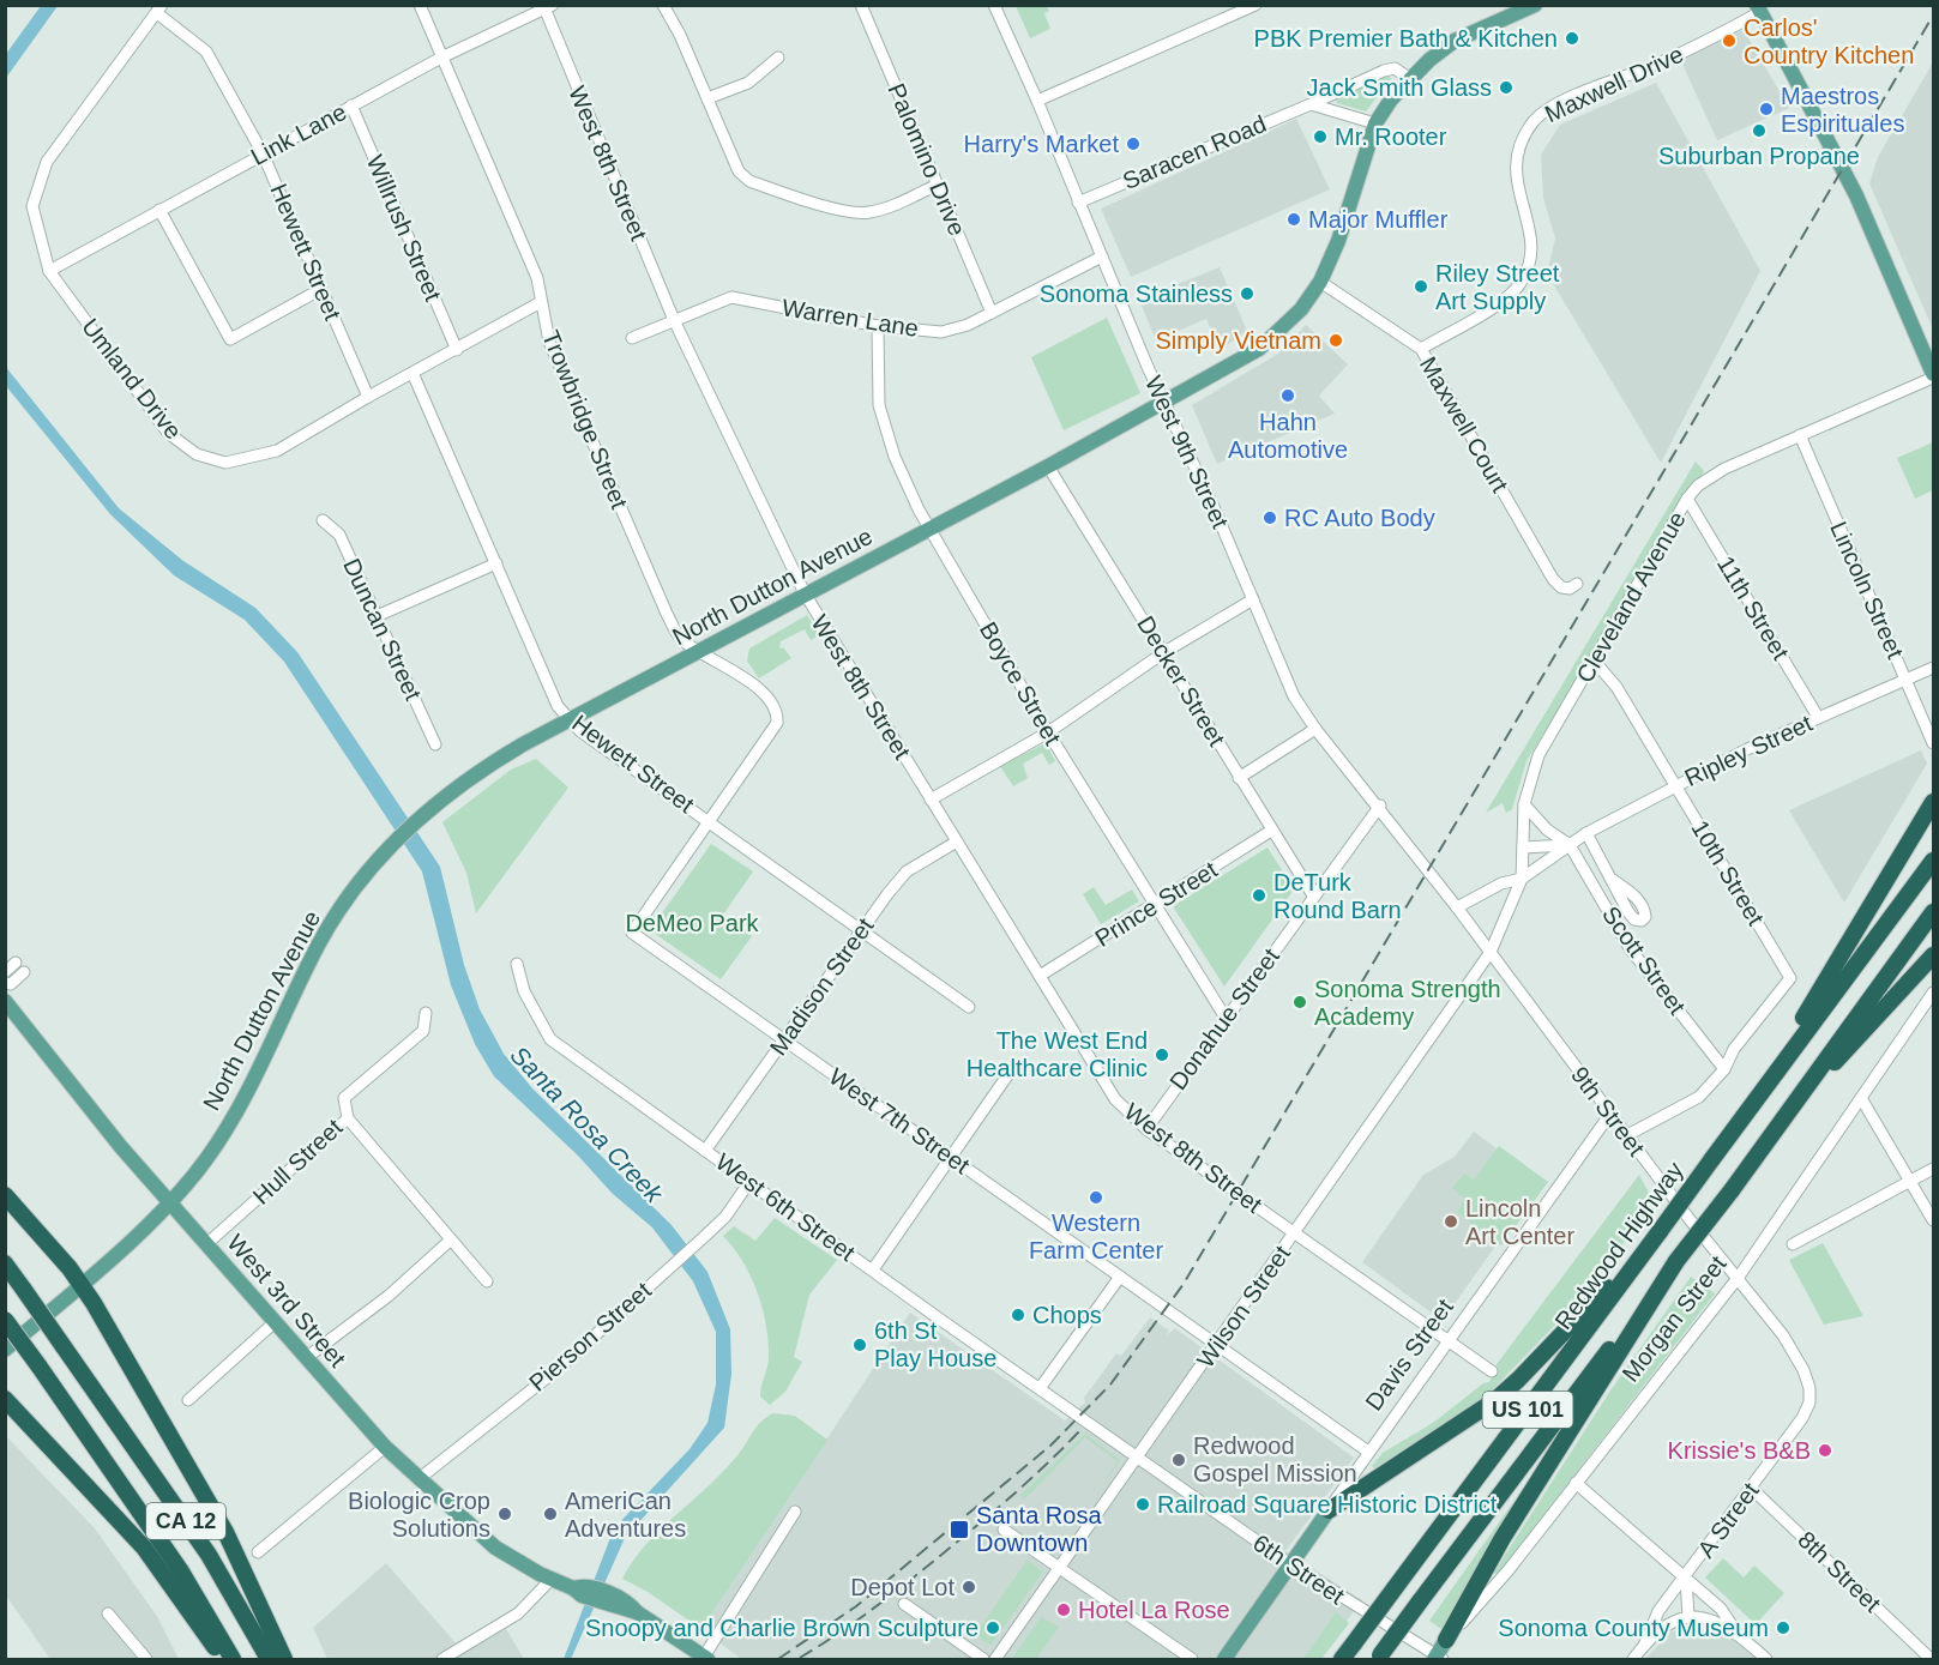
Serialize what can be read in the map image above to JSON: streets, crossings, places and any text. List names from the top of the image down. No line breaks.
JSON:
{"streets":{"highway":["Redwood Highway","US 101","CA 12"],"main road":["North Dutton Avenue","West 3rd Street","Morgan Street","Davis Street"],"street":["Maxwell Drive","Link Lane","Saracen Road","Palomino Drive","West 8th Street","Willrush Street","Hewett Street","Warren Lane","Umland Drive","Trowbridge Street","Maxwell Court","West 9th Street","Lincoln Street","Cleveland Avenue","11th Street","Duncan Street","Decker Street","Boyce Street","Ripley Street","10th Street","Prince Street","Scott Street","Madison Street","Donahue Street","9th Street","West 7th Street","Hull Street","West 6th Street","Wilson Street","Pierson Street","A Street","6th Street","8th Street"]},"crossings":[["Maxwell Drive","Maxwell Court"],["Link Lane","West 8th Street"],["Link Lane","Willrush Street"],["Link Lane","Hewett Street"],["Link Lane","Umland Drive"],["Link Lane","Trowbridge Street"],["Saracen Road","West 9th Street"],["Saracen Road","North Dutton Avenue"],["Palomino Drive","Warren Lane"],["West 8th Street","Warren Lane"],["West 8th Street","North Dutton Avenue"],["West 8th Street","Prince Street"],["West 8th Street","Madison Street"],["West 8th Street","Donahue Street"],["West 8th Street","Wilson Street"],["Willrush Street","Umland Drive"],["Hewett Street","Umland Drive"],["Hewett Street","Trowbridge Street"],["Hewett Street","North Dutton Avenue"],["Hewett Street","Madison Street"],["Hewett Street","West 7th Street"],["Warren Lane","West 9th Street"],["Warren Lane","Boyce Street"],["Umland Drive","Trowbridge Street"],["Trowbridge Street","North Dutton Avenue"],["Trowbridge Street","West 7th Street"],["Maxwell Court","North Dutton Avenue"],["West 9th Street","North Dutton Avenue"],["West 9th Street","Donahue Street"],["West 9th Street","9th Street"],["North Dutton Avenue","Decker Street"],["North Dutton Avenue","Boyce Street"],["North Dutton Avenue","West 3rd Street"],["Lincoln Street","Cleveland Avenue"],["Lincoln Street","Ripley Street"],["Cleveland Avenue","11th Street"],["Cleveland Avenue","Ripley Street"],["Cleveland Avenue","10th Street"],["Cleveland Avenue","9th Street"],["Cleveland Avenue","Wilson Street"],["11th Street","Ripley Street"],["Decker Street","Prince Street"],["Decker Street","Donahue Street"],["Boyce Street","Prince Street"],["Boyce Street","Donahue Street"],["Ripley Street","10th Street"],["Ripley Street","Scott Street"],["Ripley Street","9th Street"],["10th Street","Scott Street"],["Madison Street","West 7th Street"],["Madison Street","West 6th Street"],["9th Street","Wilson Street"],["9th Street","Morgan Street"],["9th Street","Davis Street"],["9th Street","A Street"],["West 7th Street","Wilson Street"],["West 7th Street","Davis Street"],["Hull Street","West 3rd Street"],["West 6th Street","Pierson Street"],["West 6th Street","6th Street"],["West 3rd Street","Pierson Street"],["Wilson Street","6th Street"],["Morgan Street","6th Street"],["Davis Street","6th Street"],["A Street","8th Street"]],"water":["Santa Rosa Creek"],"parks":["DeMeo Park"],"places":{"other":["PBK Premier Bath & Kitchen","Carlos' Country Kitchen","Jack Smith Glass","Maestros Espirituales","Suburban Propane","Mr. Rooter","Harry's Market","Major Muffler","Riley Street Art Supply","Sonoma Stainless","Simply Vietnam","Hahn Automotive","RC Auto Body","DeTurk Round Barn","Sonoma Strength Academy","The West End Healthcare Clinic","Western Farm Center","Lincoln Art Center","Chops","6th St Play House","Krissie's B&B","Redwood Gospel Mission","Railroad Square Historic District","Biologic Crop Solutions","AmeriCan Adventures","Depot Lot","Hotel La Rose","Snoopy and Charlie Brown Sculpture","Sonoma County Museum"],"transit":["Santa Rosa Downtown"]}}
